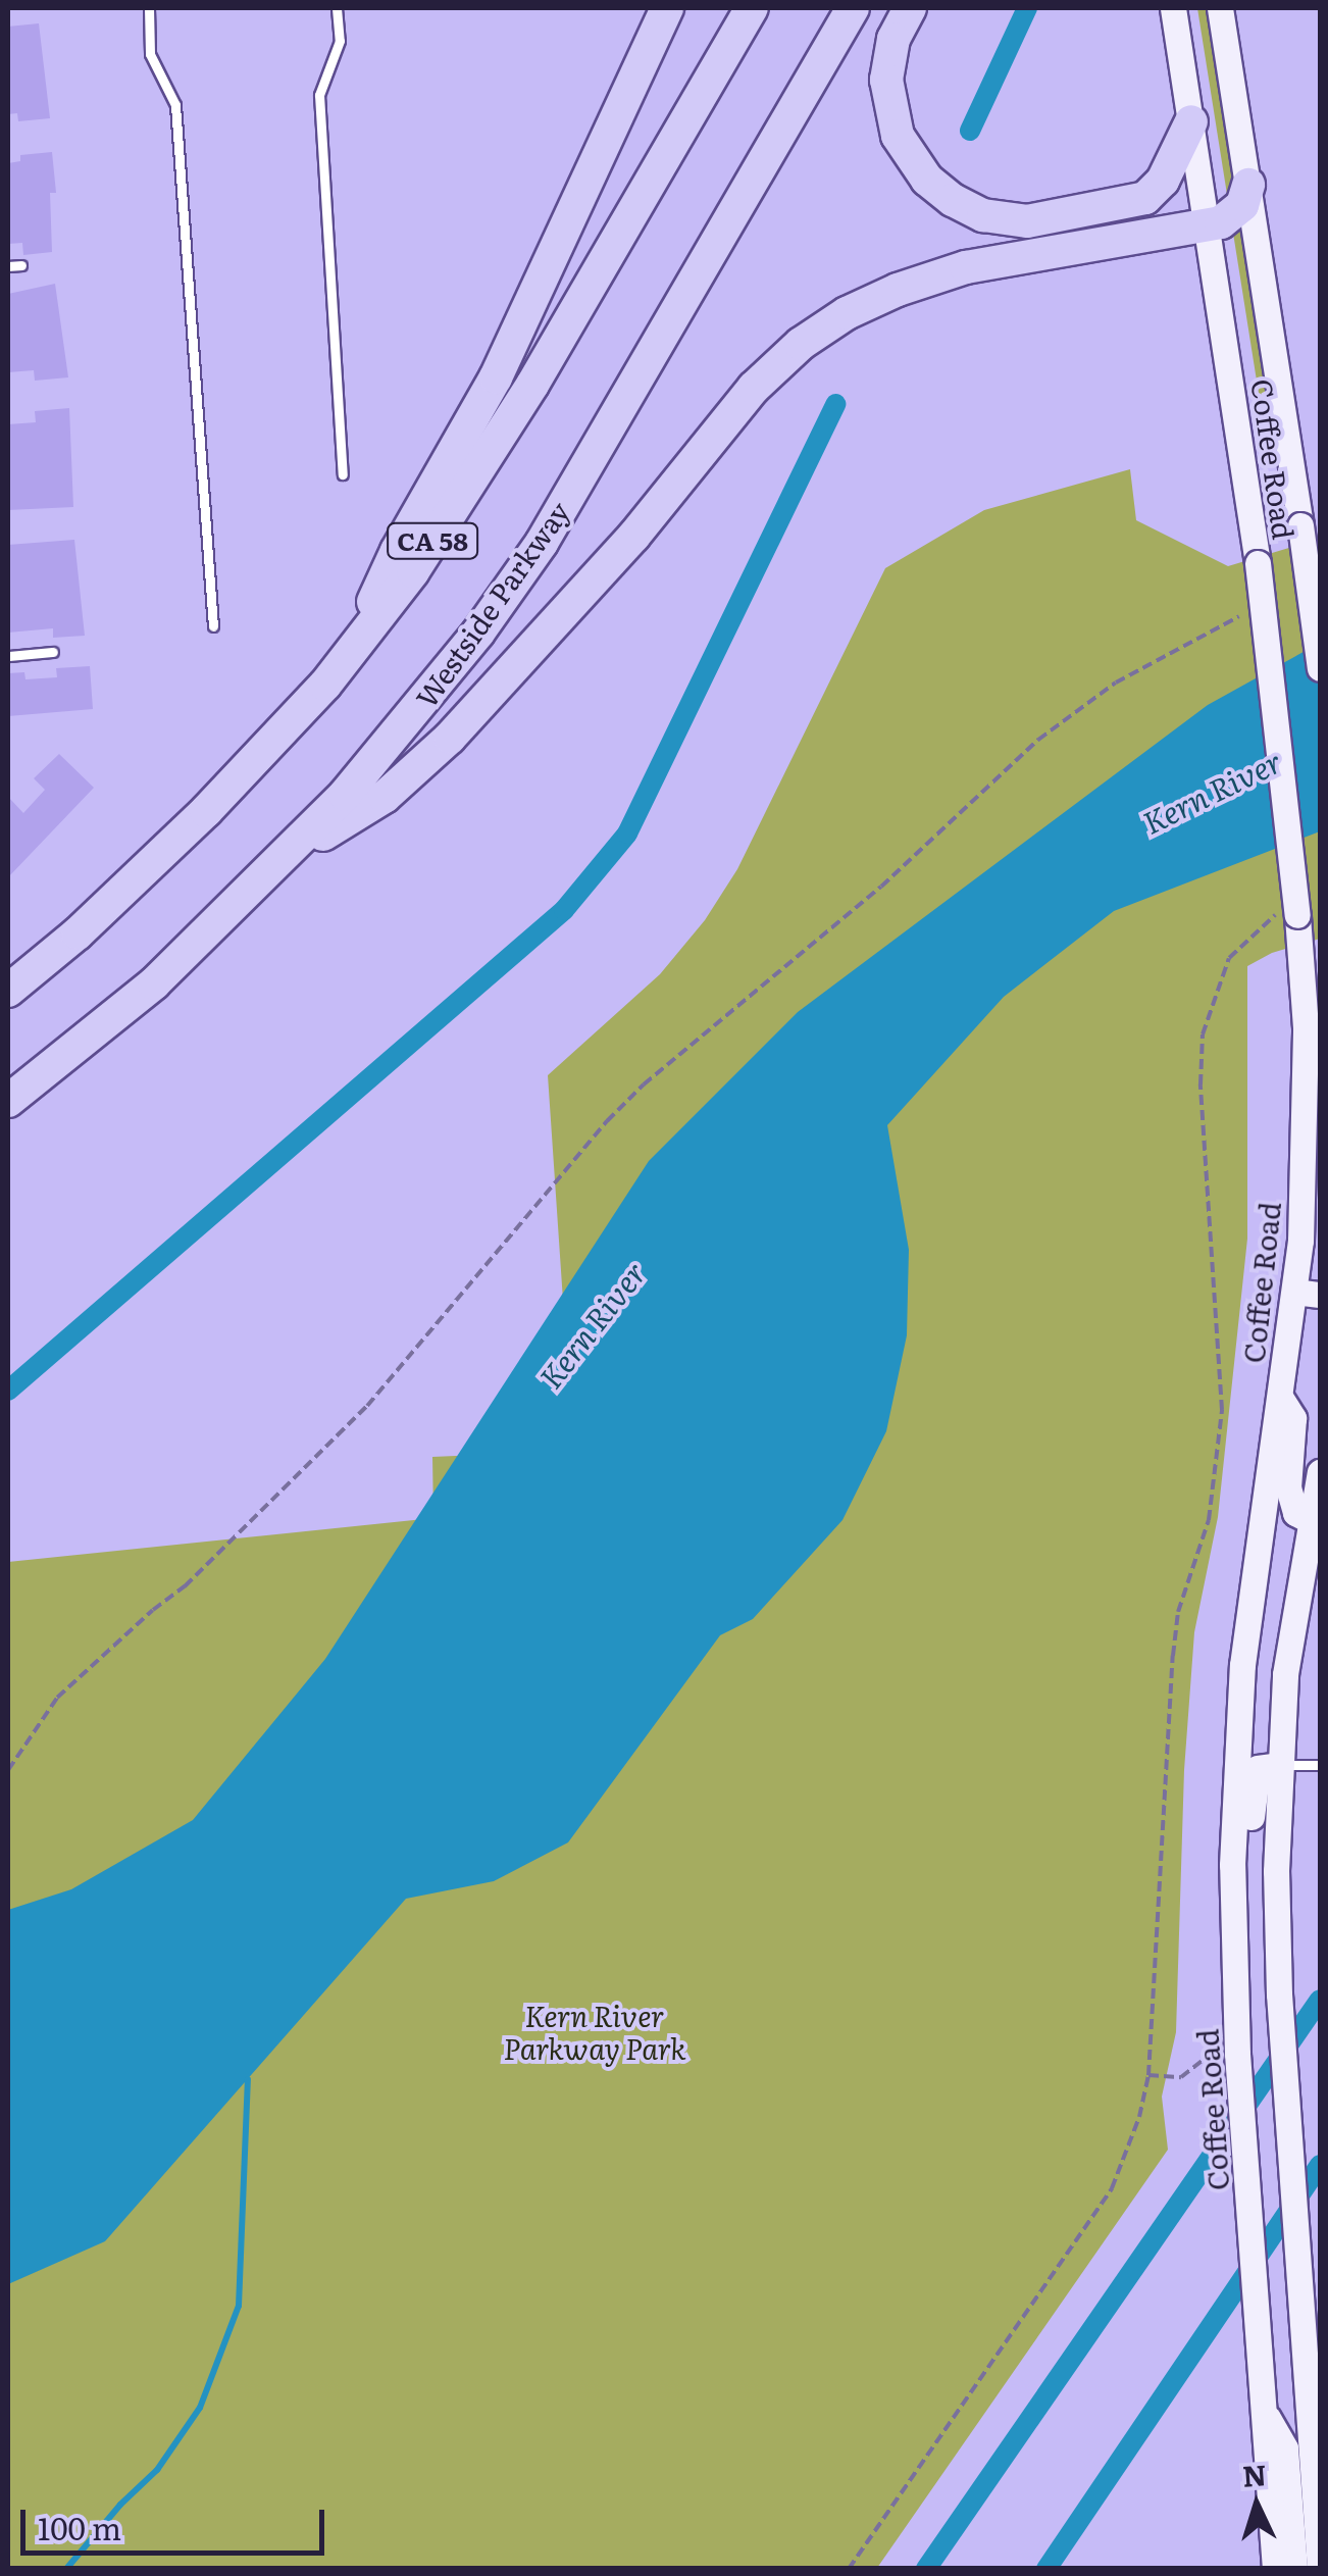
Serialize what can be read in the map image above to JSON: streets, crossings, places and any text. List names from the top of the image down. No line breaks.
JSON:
{"streets":{"highway":["CA 58","Westside Parkway"],"main road":["Coffee Road"]},"water":["Kern River"],"parks":["Kern River Parkway Park"],"scale_bar":"100 m","north":"top"}
